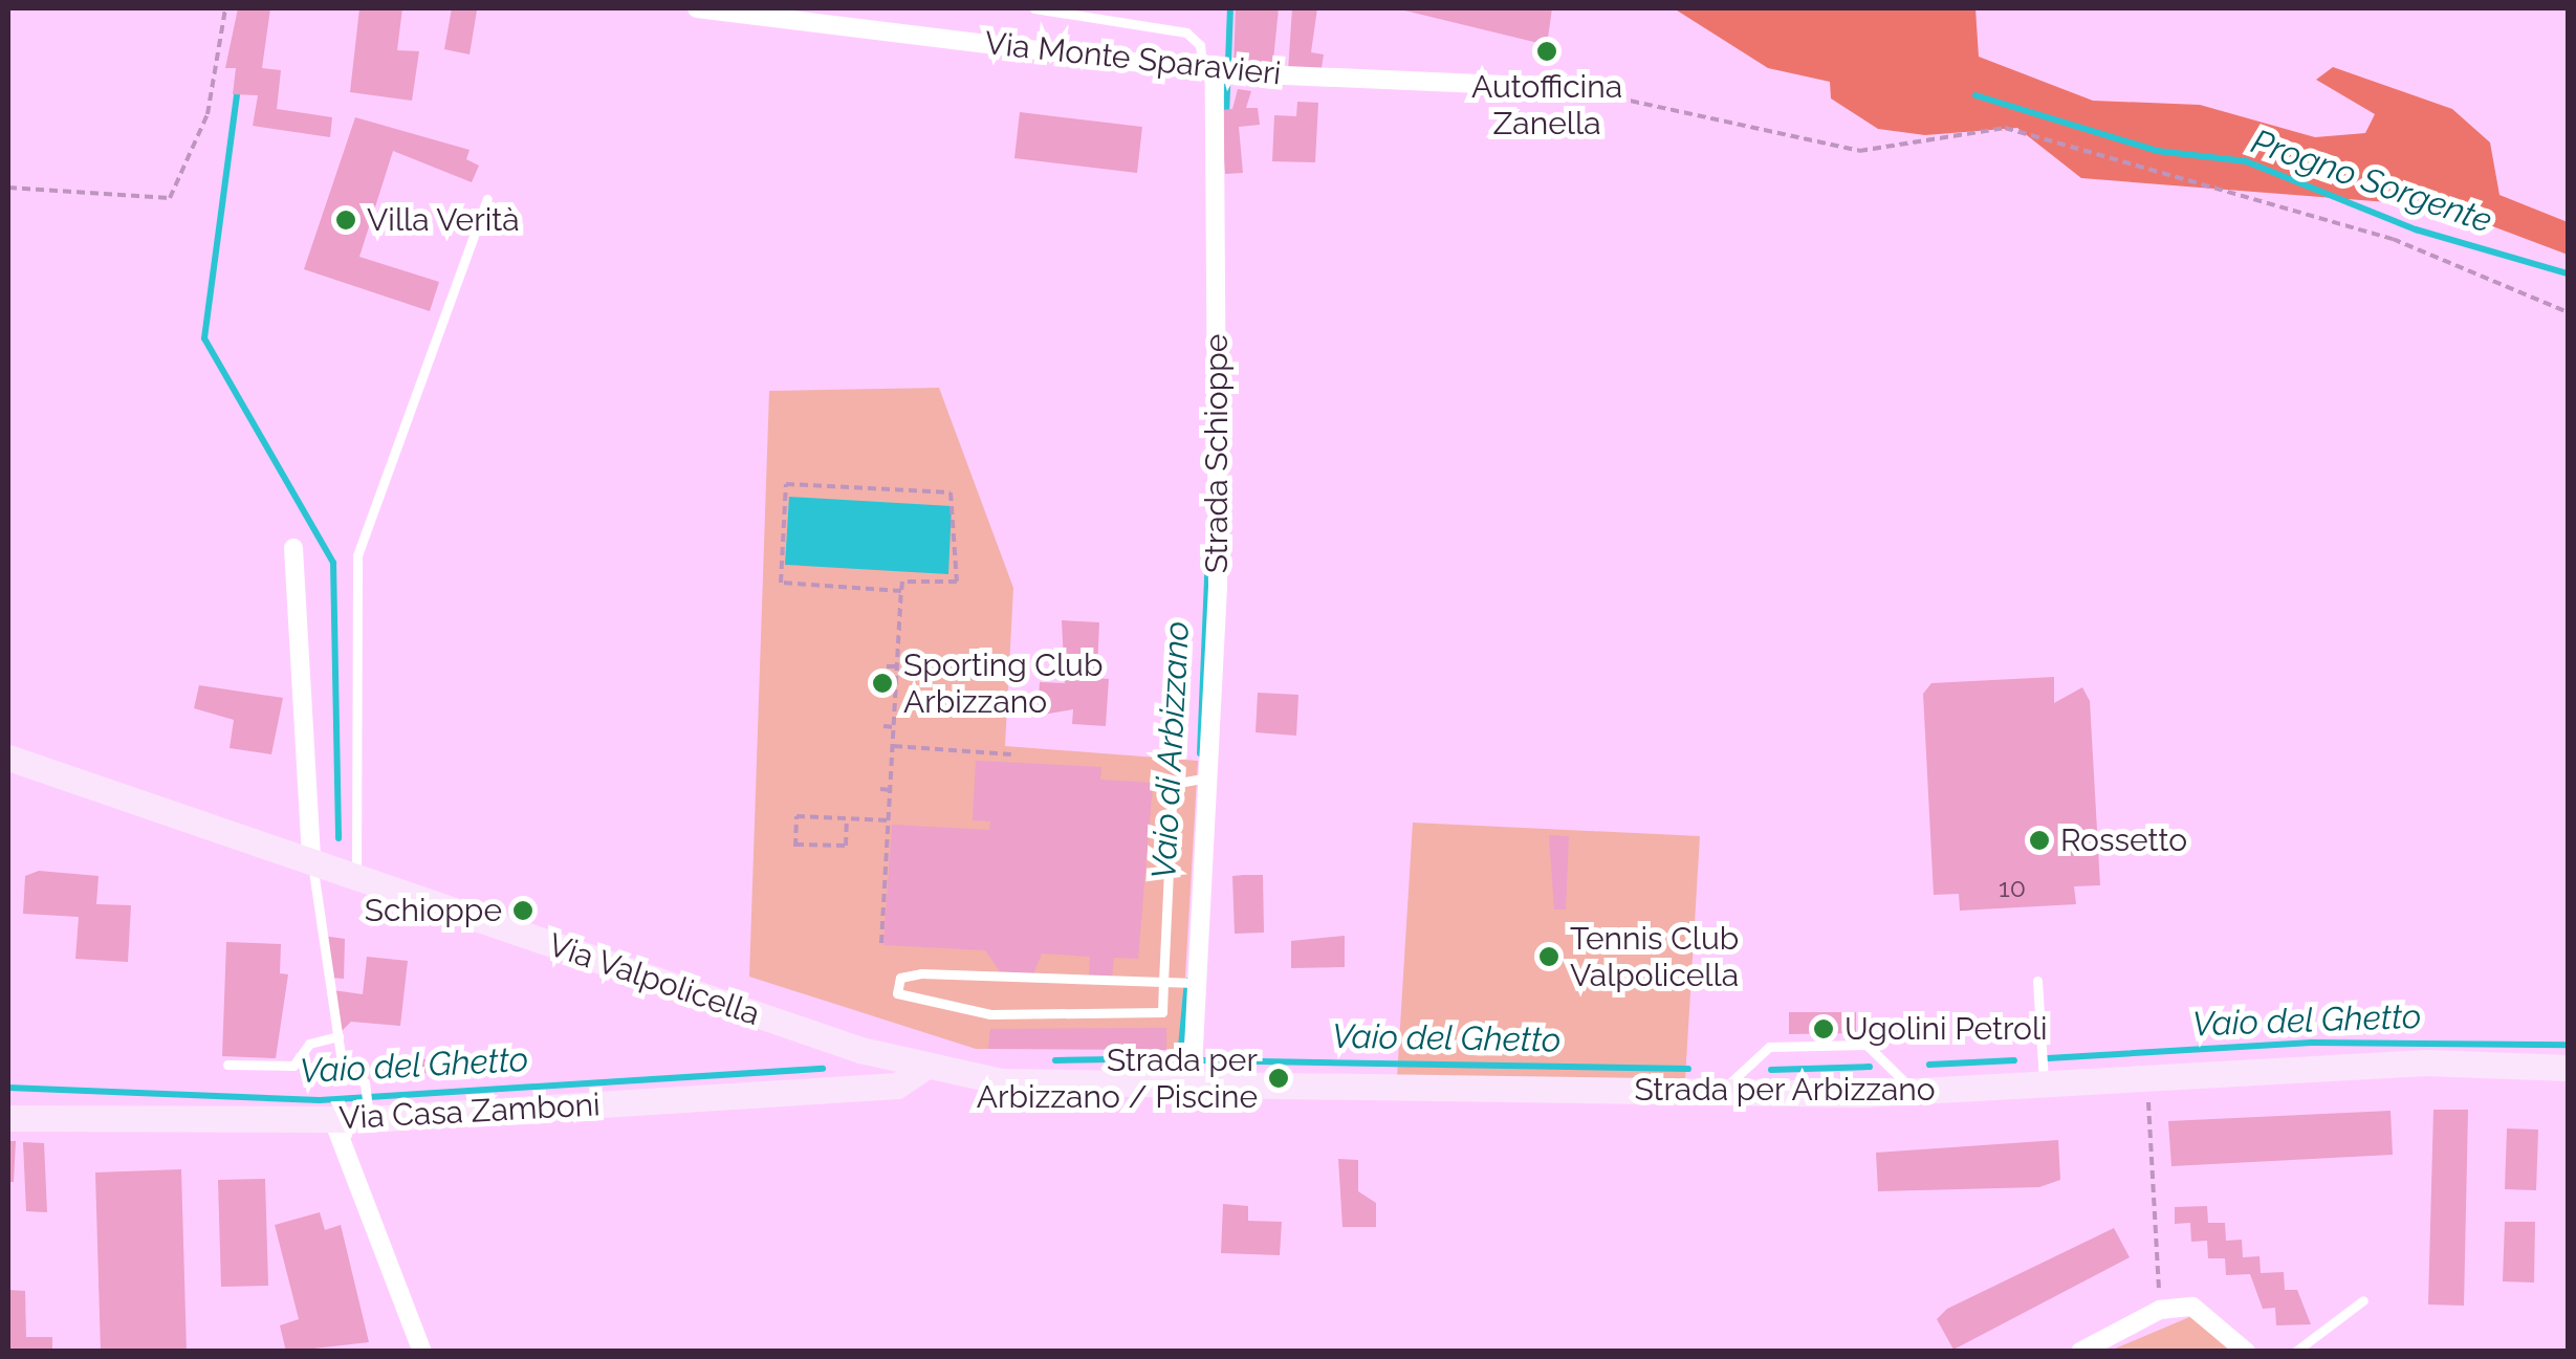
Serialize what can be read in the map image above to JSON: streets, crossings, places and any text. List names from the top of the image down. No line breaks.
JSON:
{"streets":{"main road":["Via Valpolicella","Strada per Arbizzano","Via Casa Zamboni"],"street":["Via Monte Sparavieri","Strada Schioppe"]},"crossings":[["Via Monte Sparavieri","Strada Schioppe"],["Strada Schioppe","Strada per Arbizzano"],["Via Valpolicella","Strada per Arbizzano"],["Via Valpolicella","Via Casa Zamboni"]],"water":["Progno Sorgente","Vaio di Arbizzano","Vaio del Ghetto"],"places":["Autofficina Zanella","Villa Verità","Sporting Club Arbizzano","Rossetto","Schioppe","Tennis Club Valpolicella","Ugolini Petroli","Strada per Arbizzano / Piscine"],"house_numbers":["10"]}
